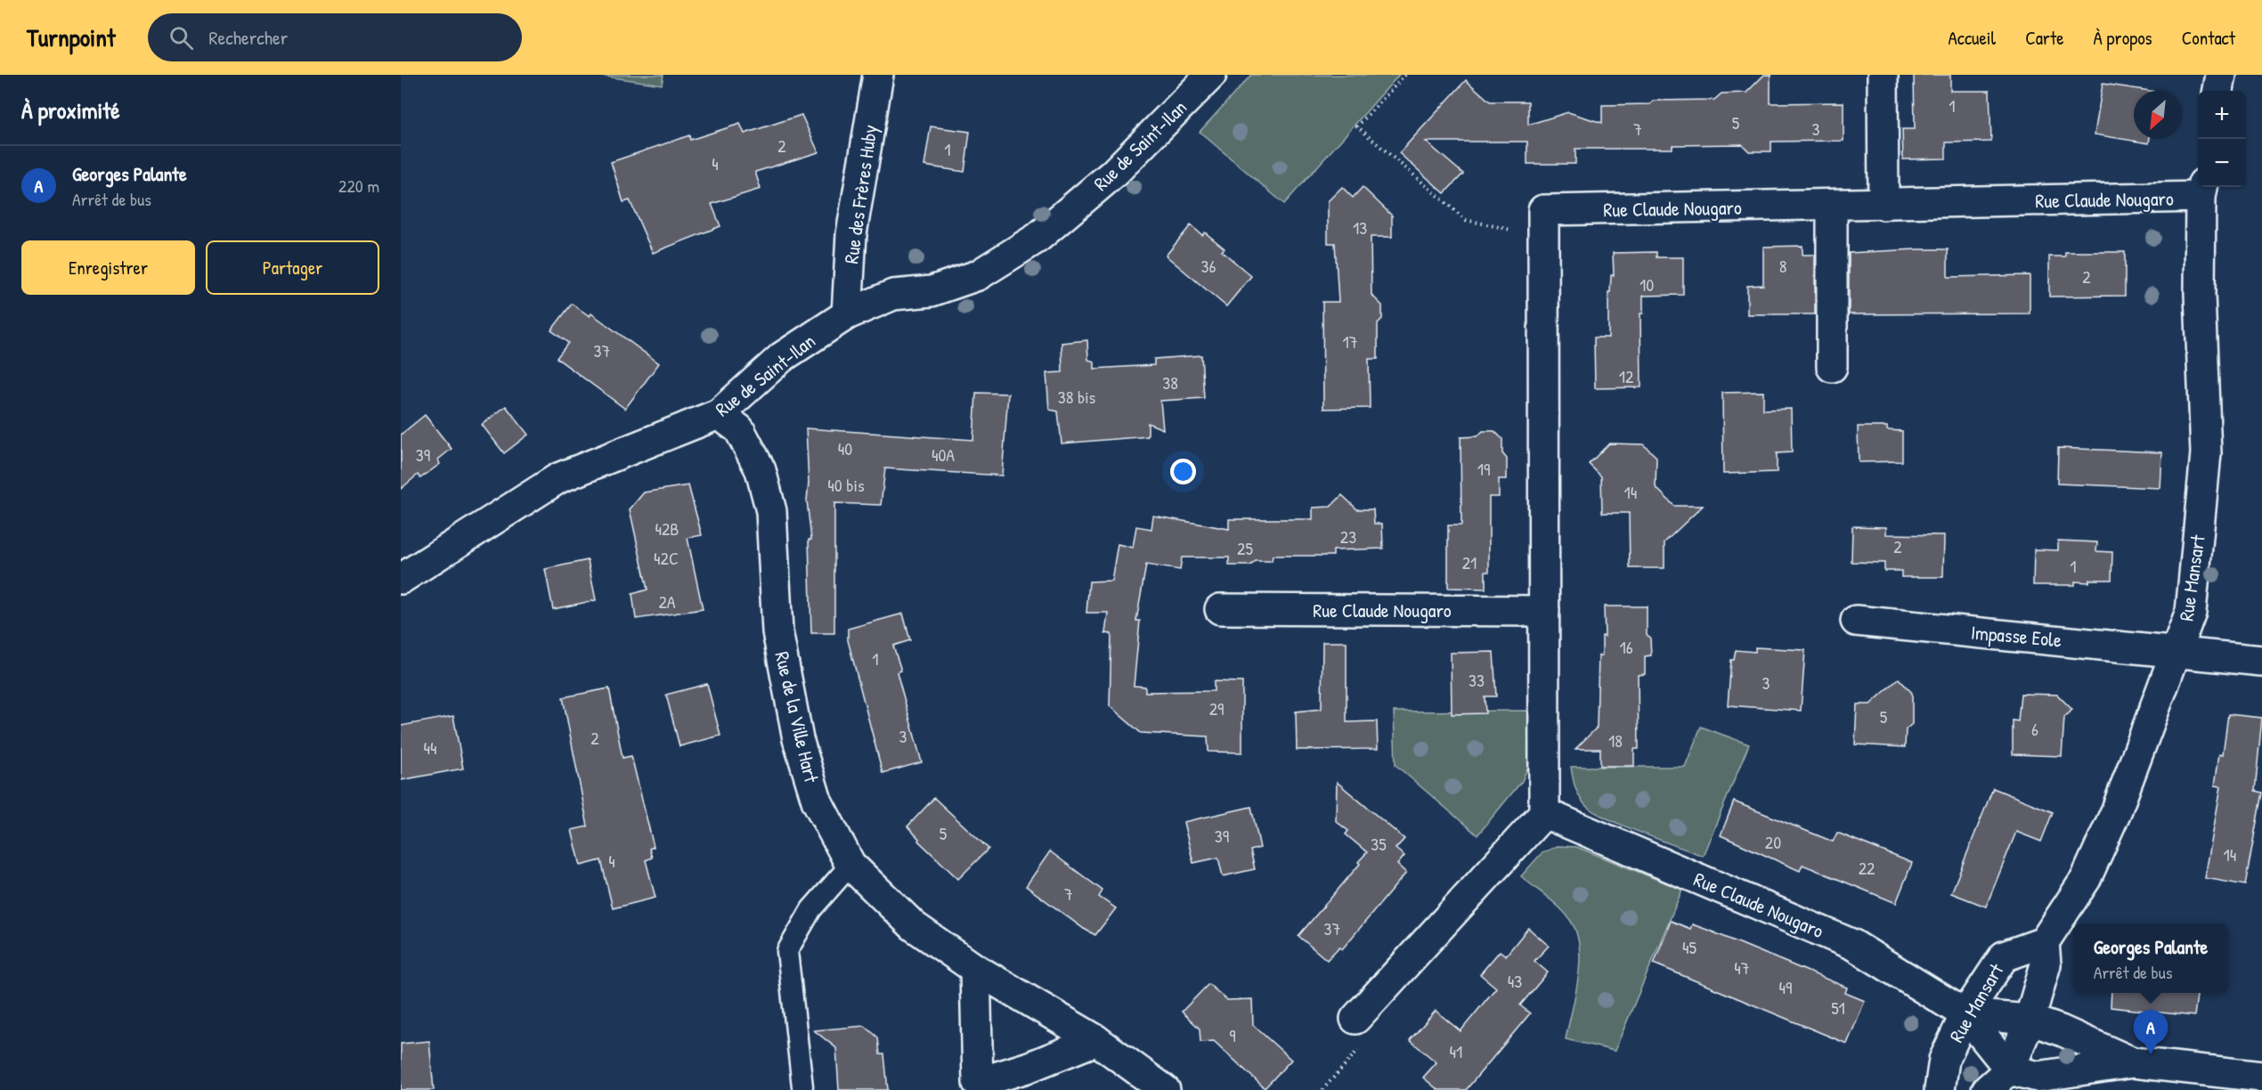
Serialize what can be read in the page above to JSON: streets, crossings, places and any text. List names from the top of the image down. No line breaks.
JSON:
{"streets":{"street":["Rue de Saint-Ilan","Rue des Frères Huby","Rue Claude Nougaro","Rue Mansart","Impasse Eole","Rue de la Ville Hart"]},"crossings":[["Rue de Saint-Ilan","Rue des Frères Huby"],["Rue de Saint-Ilan","Rue de la Ville Hart"],["Rue Claude Nougaro","Rue Mansart"],["Rue Mansart","Impasse Eole"]],"house_numbers":["1","5","7","3","2","1","4","13","36","8","2","10","17","37","12","38","38 bis","40","39","40A","19","40 bis","14","42B","23","2","25","42C","21","1","2A","16","1","33","3","29","5","6","3","2","18","44","5","39","20","35","14","4","22","7","37","45","47","43","49","51","9","41"],"north":"bottom left","page":{"header":"Turnpoint","search":"Rechercher","nav":["Accueil","Carte","À propos","Contact"],"heading":"À proximité","map_buttons":["+","−"],"list":[{"mark":"A","name":"Georges Palante","note":"Arrêt de bus","value":"220 m"}],"buttons":["Enregistrer","Partager"],"popup":["Georges Palante","Arrêt de bus"],"pins":"A"}}
